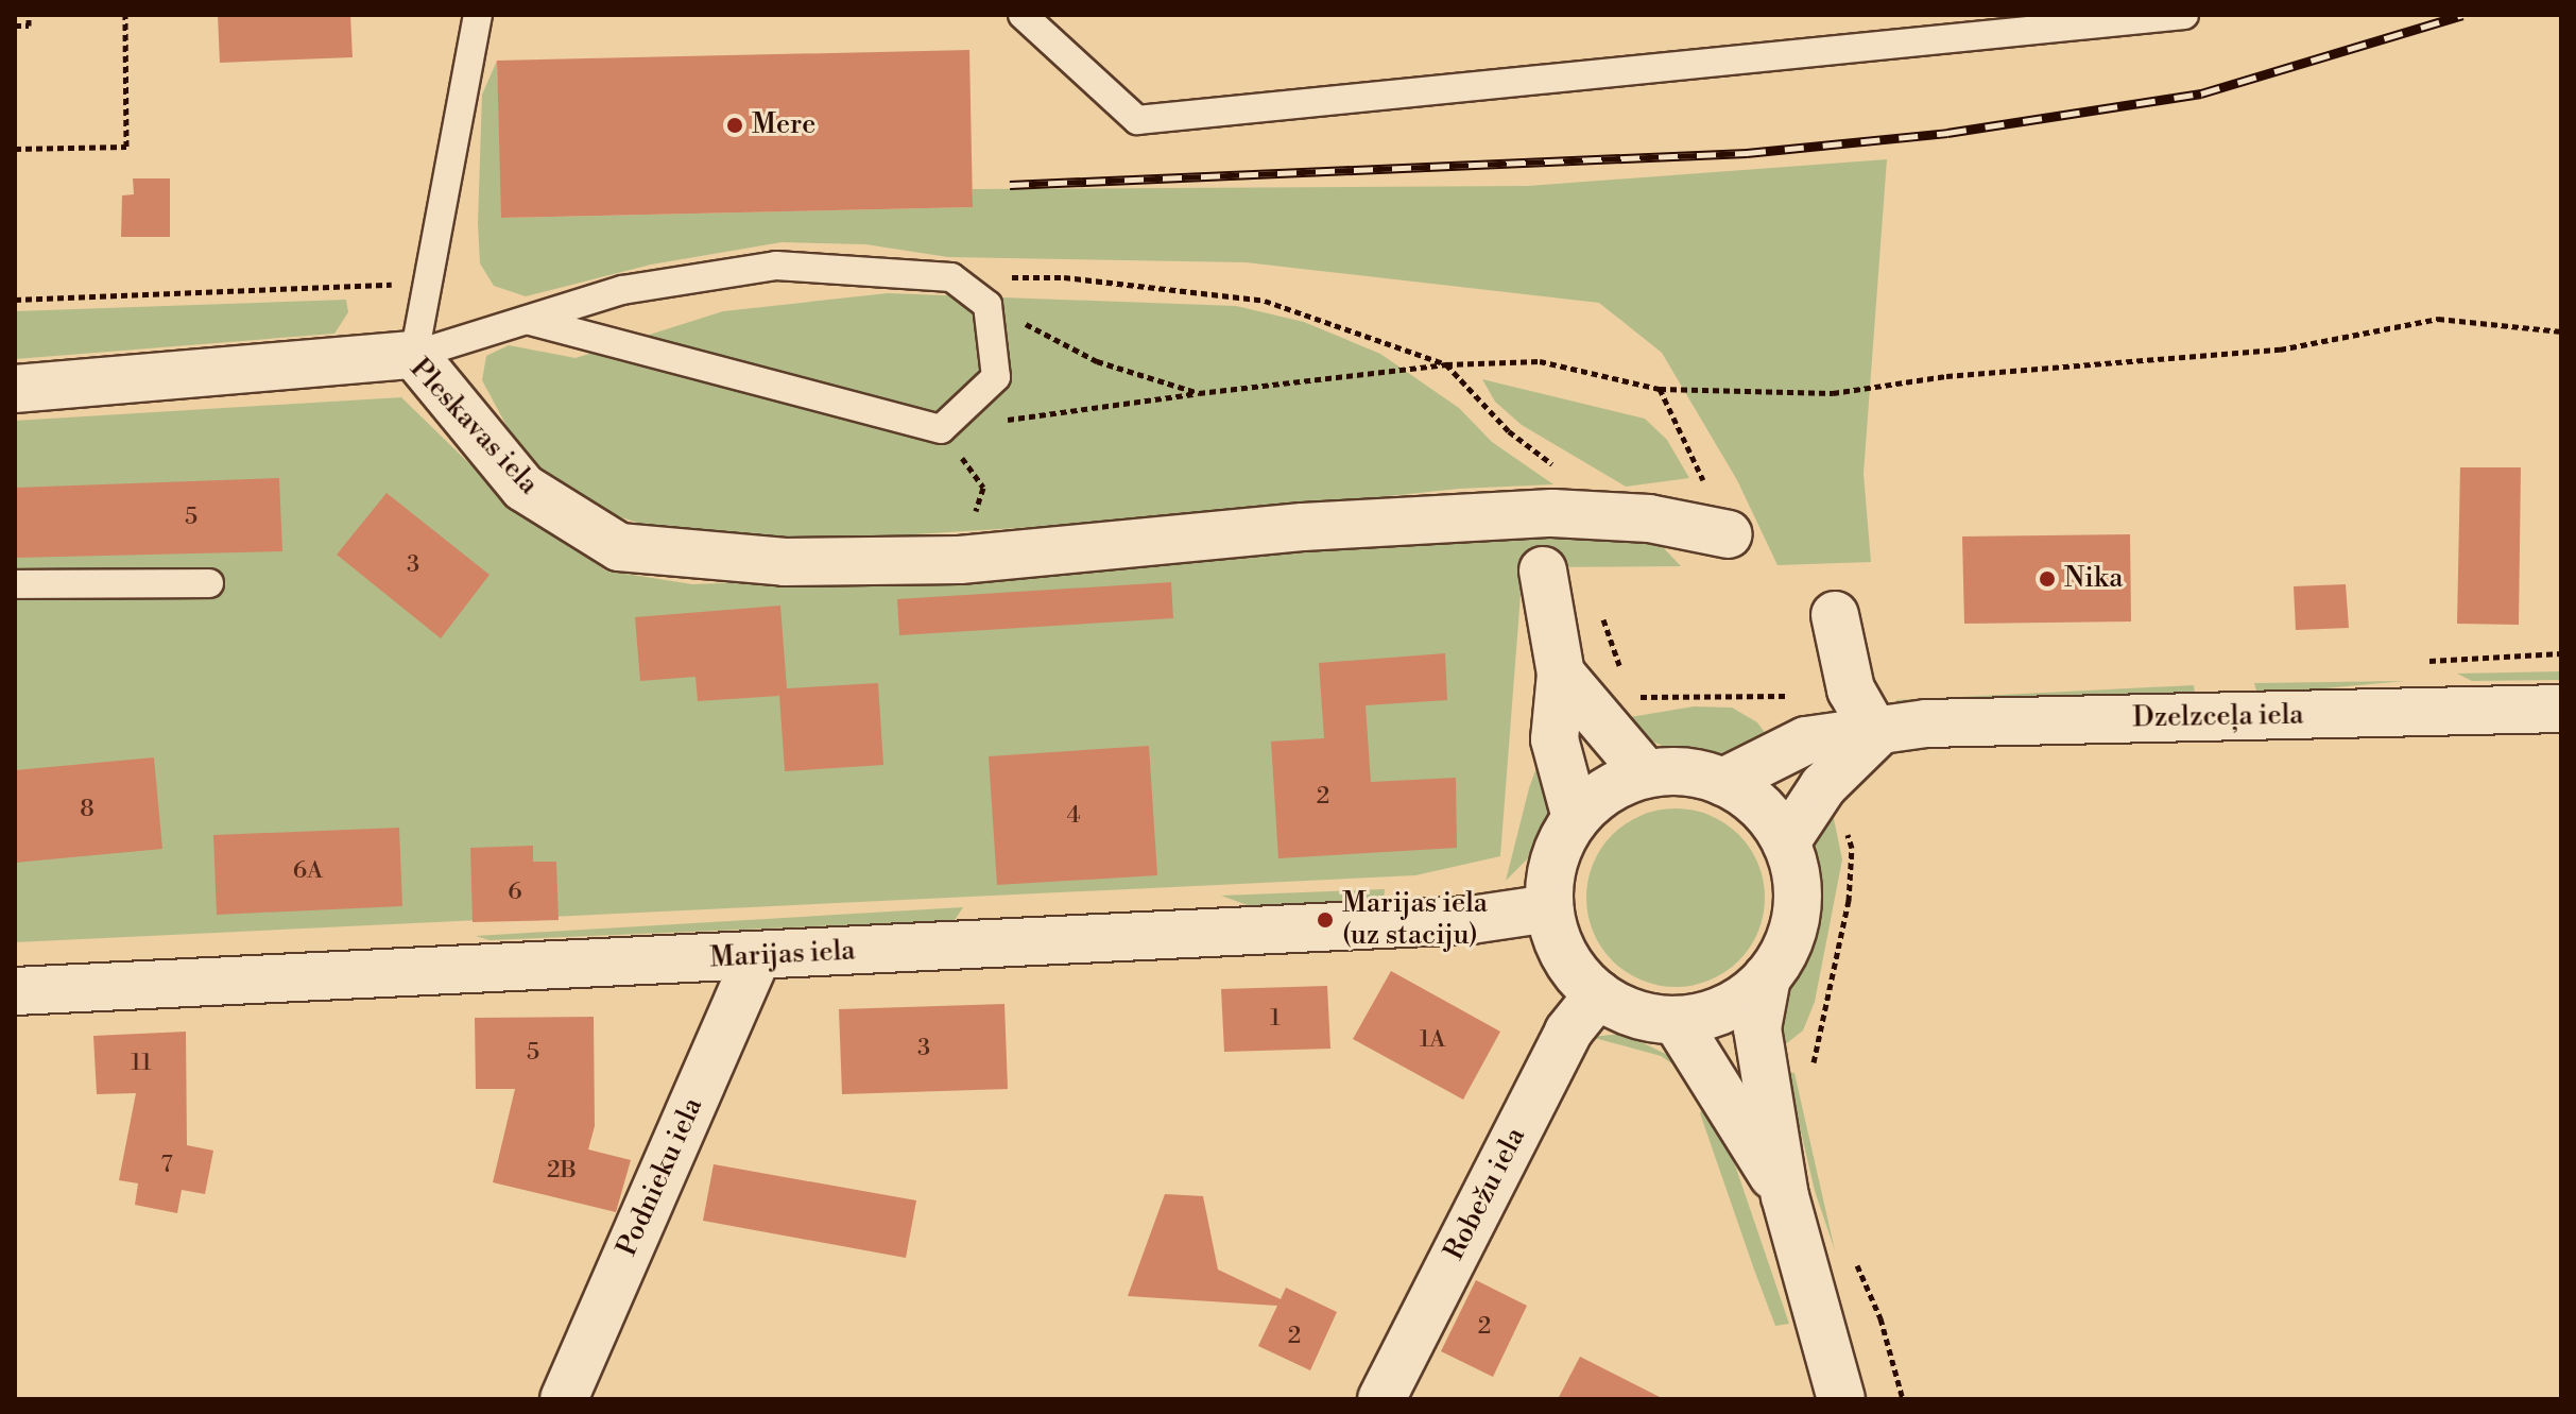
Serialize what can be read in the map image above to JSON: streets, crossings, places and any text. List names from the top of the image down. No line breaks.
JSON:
{"streets":{"street":["Pleskavas iela","Dzelzceļa iela","Marijas iela","Podnieku iela","Robežu iela"]},"crossings":[["Dzelzceļa iela","Marijas iela"],["Dzelzceļa iela","Robežu iela"],["Marijas iela","Podnieku iela"],["Marijas iela","Robežu iela"]],"places":["Mere","Nika","Marijas iela (uz staciju)"],"house_numbers":["5","3","2","8","4","6A","6","1","1A","3","5","11","7","2B","2","2"]}
